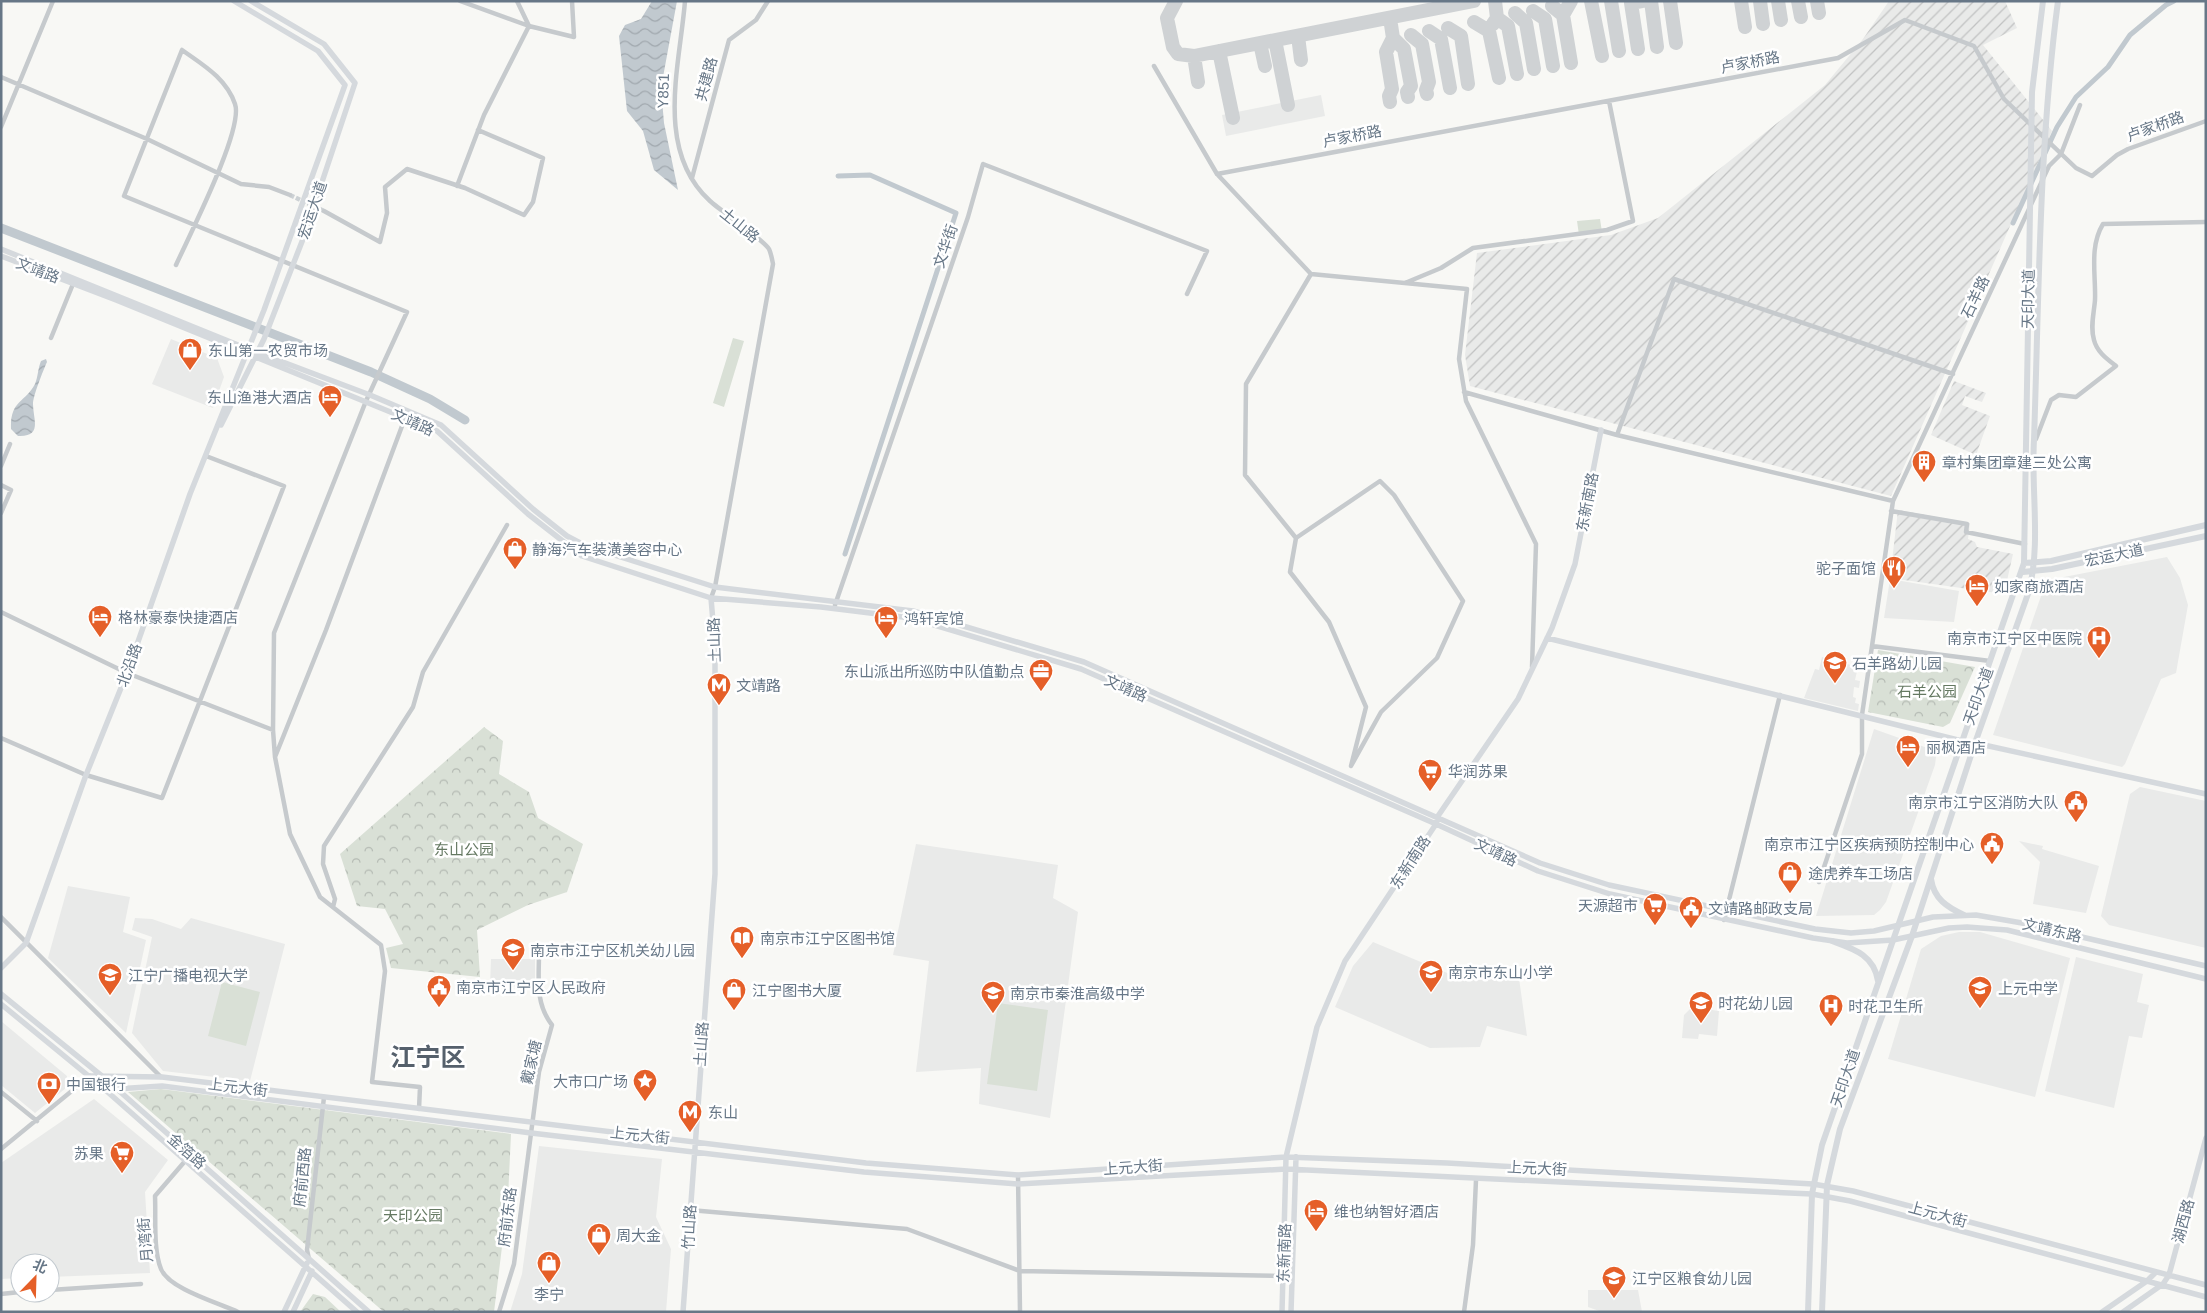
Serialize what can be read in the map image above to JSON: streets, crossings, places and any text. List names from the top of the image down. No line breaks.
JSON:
{"streets":{"main road":["宏运大道","土山路","文靖路","天印大道","东新南路","北沿路","文靖东路","上元大街","金箔路","湖西路","竹山路"],"street":["卢家桥路","共建路","Y851","文华街","石羊路","戴家塘","府前西路","府前东路","月湾街"]},"crossings":[["卢家桥路","石羊路"],["共建路","Y851"],["共建路","土山路"],["Y851","土山路"],["宏运大道","文靖路"],["宏运大道","天印大道"],["宏运大道","北沿路"],["土山路","文靖路"],["土山路","上元大街"],["土山路","竹山路"],["文华街","文靖路"],["文靖路","天印大道"],["文靖路","东新南路"],["文靖路","北沿路"],["文靖路","文靖东路"],["天印大道","文靖东路"],["天印大道","上元大街"],["东新南路","上元大街"],["戴家塘","上元大街"],["戴家塘","府前东路"],["上元大街","金箔路"],["上元大街","府前西路"],["上元大街","府前东路"],["上元大街","湖西路"],["上元大街","竹山路"],["金箔路","府前西路"],["金箔路","月湾街"]],"districts":["江宁区"],"parks":["石羊公园","东山公园","天印公园"],"places":{"shop":["东山第一农贸市场","静海汽车装潢美容中心","途虎养车工场店","江宁图书大厦","周大金","李宁"],"hotel":["东山渔港大酒店","如家商旅酒店","格林豪泰快捷酒店","鸿轩宾馆","丽枫酒店","维也纳智好酒店"],"building":["章村集团章建三处公寓"],"restaurant":["驼子面馆"],"hospital":["南京市江宁区中医院","时花卫生所"],"school or university":["石羊路幼儿园","南京市江宁区机关幼儿园","南京市东山小学","江宁广播电视大学","上元中学","南京市秦淮高级中学","时花幼儿园","江宁区粮食幼儿园"],"office":["东山派出所巡防中队值勤点"],"metro station":["文靖路","东山"],"supermarket":["华润苏果","天源超市","苏果"],"public building":["南京市江宁区消防大队","南京市江宁区疾病预防控制中心","文靖路邮政支局","南京市江宁区人民政府"],"library":["南京市江宁区图书馆"],"place":["大市口广场"],"bank":["中国银行"]},"north":"top right"}
